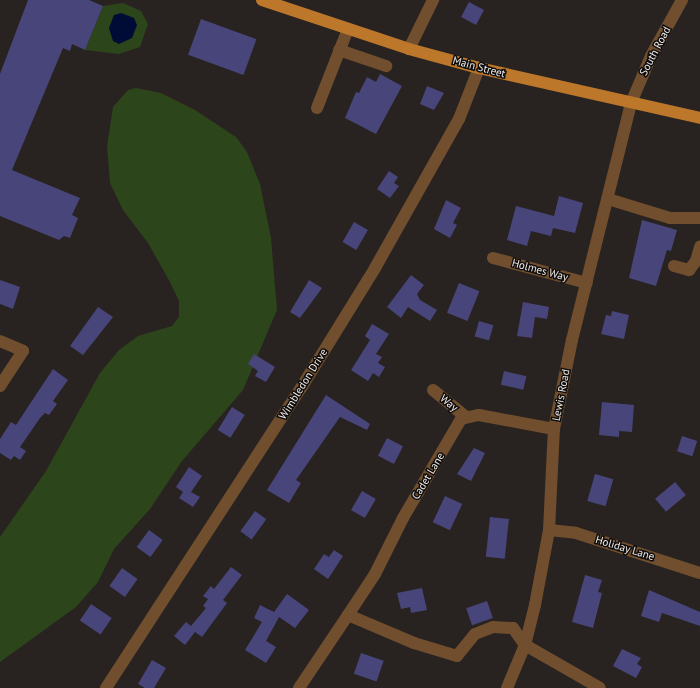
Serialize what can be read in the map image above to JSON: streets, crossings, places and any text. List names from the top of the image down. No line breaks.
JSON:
{"streets":{"main road":["Main Street"],"street":["South Road","Holmes Way","Wimbledon Drive","Lewis Road","Way","Cadet Lane","Holiday Lane"]},"crossings":[["South Road","Main Street"],["South Road","Lewis Road"],["Main Street","Wimbledon Drive"],["Main Street","Lewis Road"],["Holmes Way","Lewis Road"],["Lewis Road","Holiday Lane"],["Way","Cadet Lane"]]}
